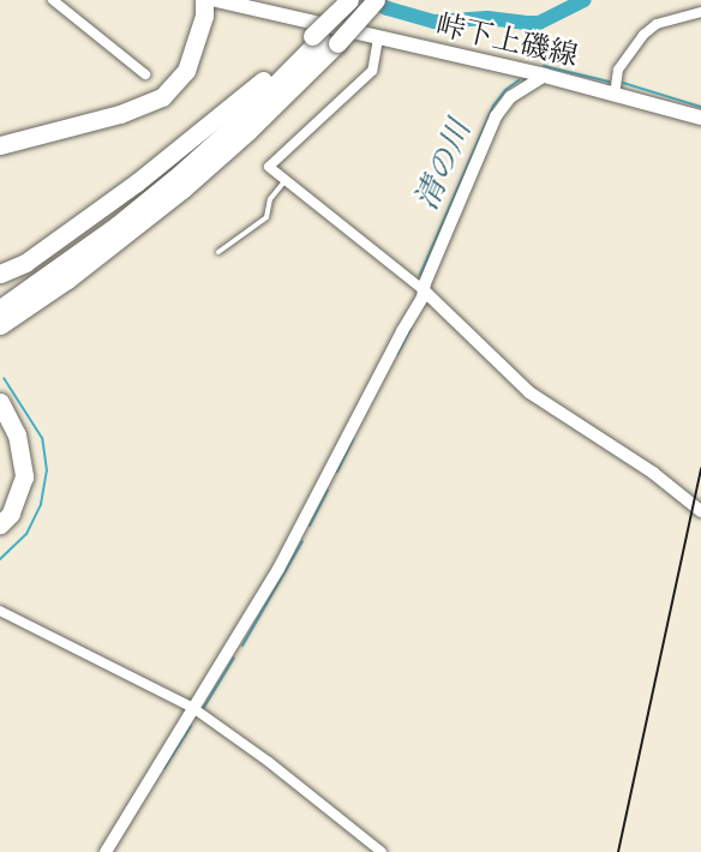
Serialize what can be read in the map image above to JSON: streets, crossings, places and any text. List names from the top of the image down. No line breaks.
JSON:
{"streets":{"main road":["峠下上磯線"]},"water":["清の川"]}
